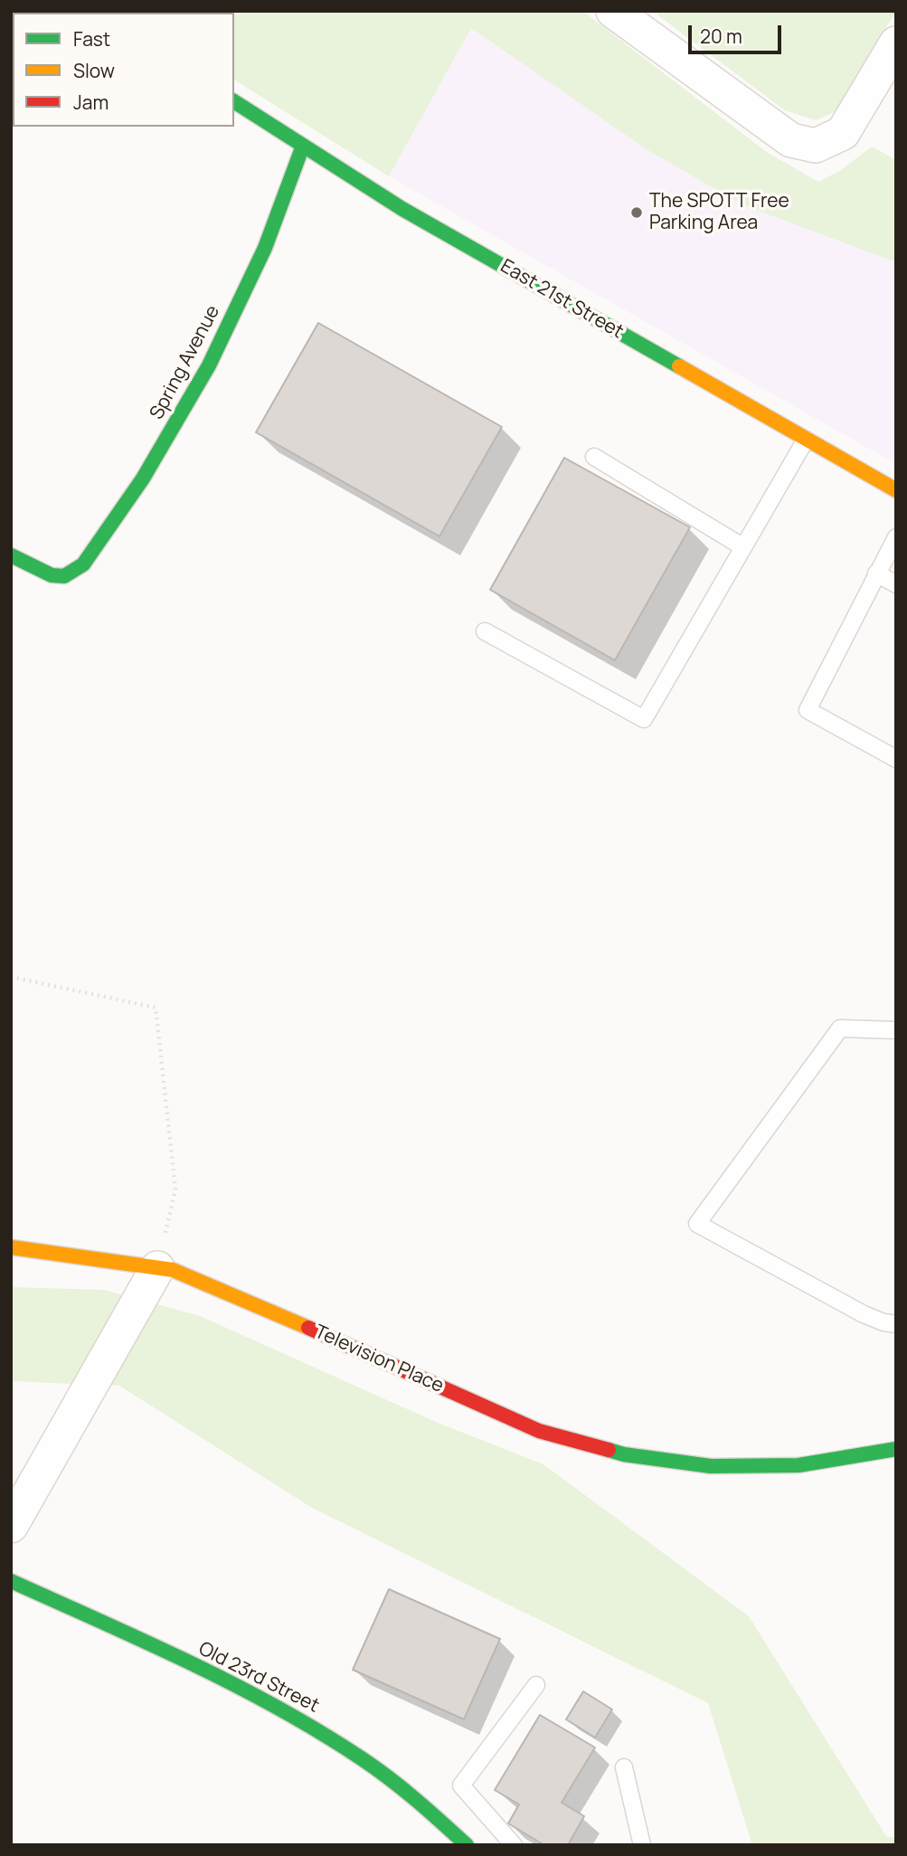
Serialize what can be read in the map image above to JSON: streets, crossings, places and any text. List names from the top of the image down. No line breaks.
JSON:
{"streets":{"street":["East 21st Street","Spring Avenue","Television Place","Old 23rd Street"]},"crossings":[["East 21st Street","Spring Avenue"]],"places":["The SPOTT Free Parking Area"],"legend":["Fast","Slow","Jam"],"scale_bar":"20 m"}
